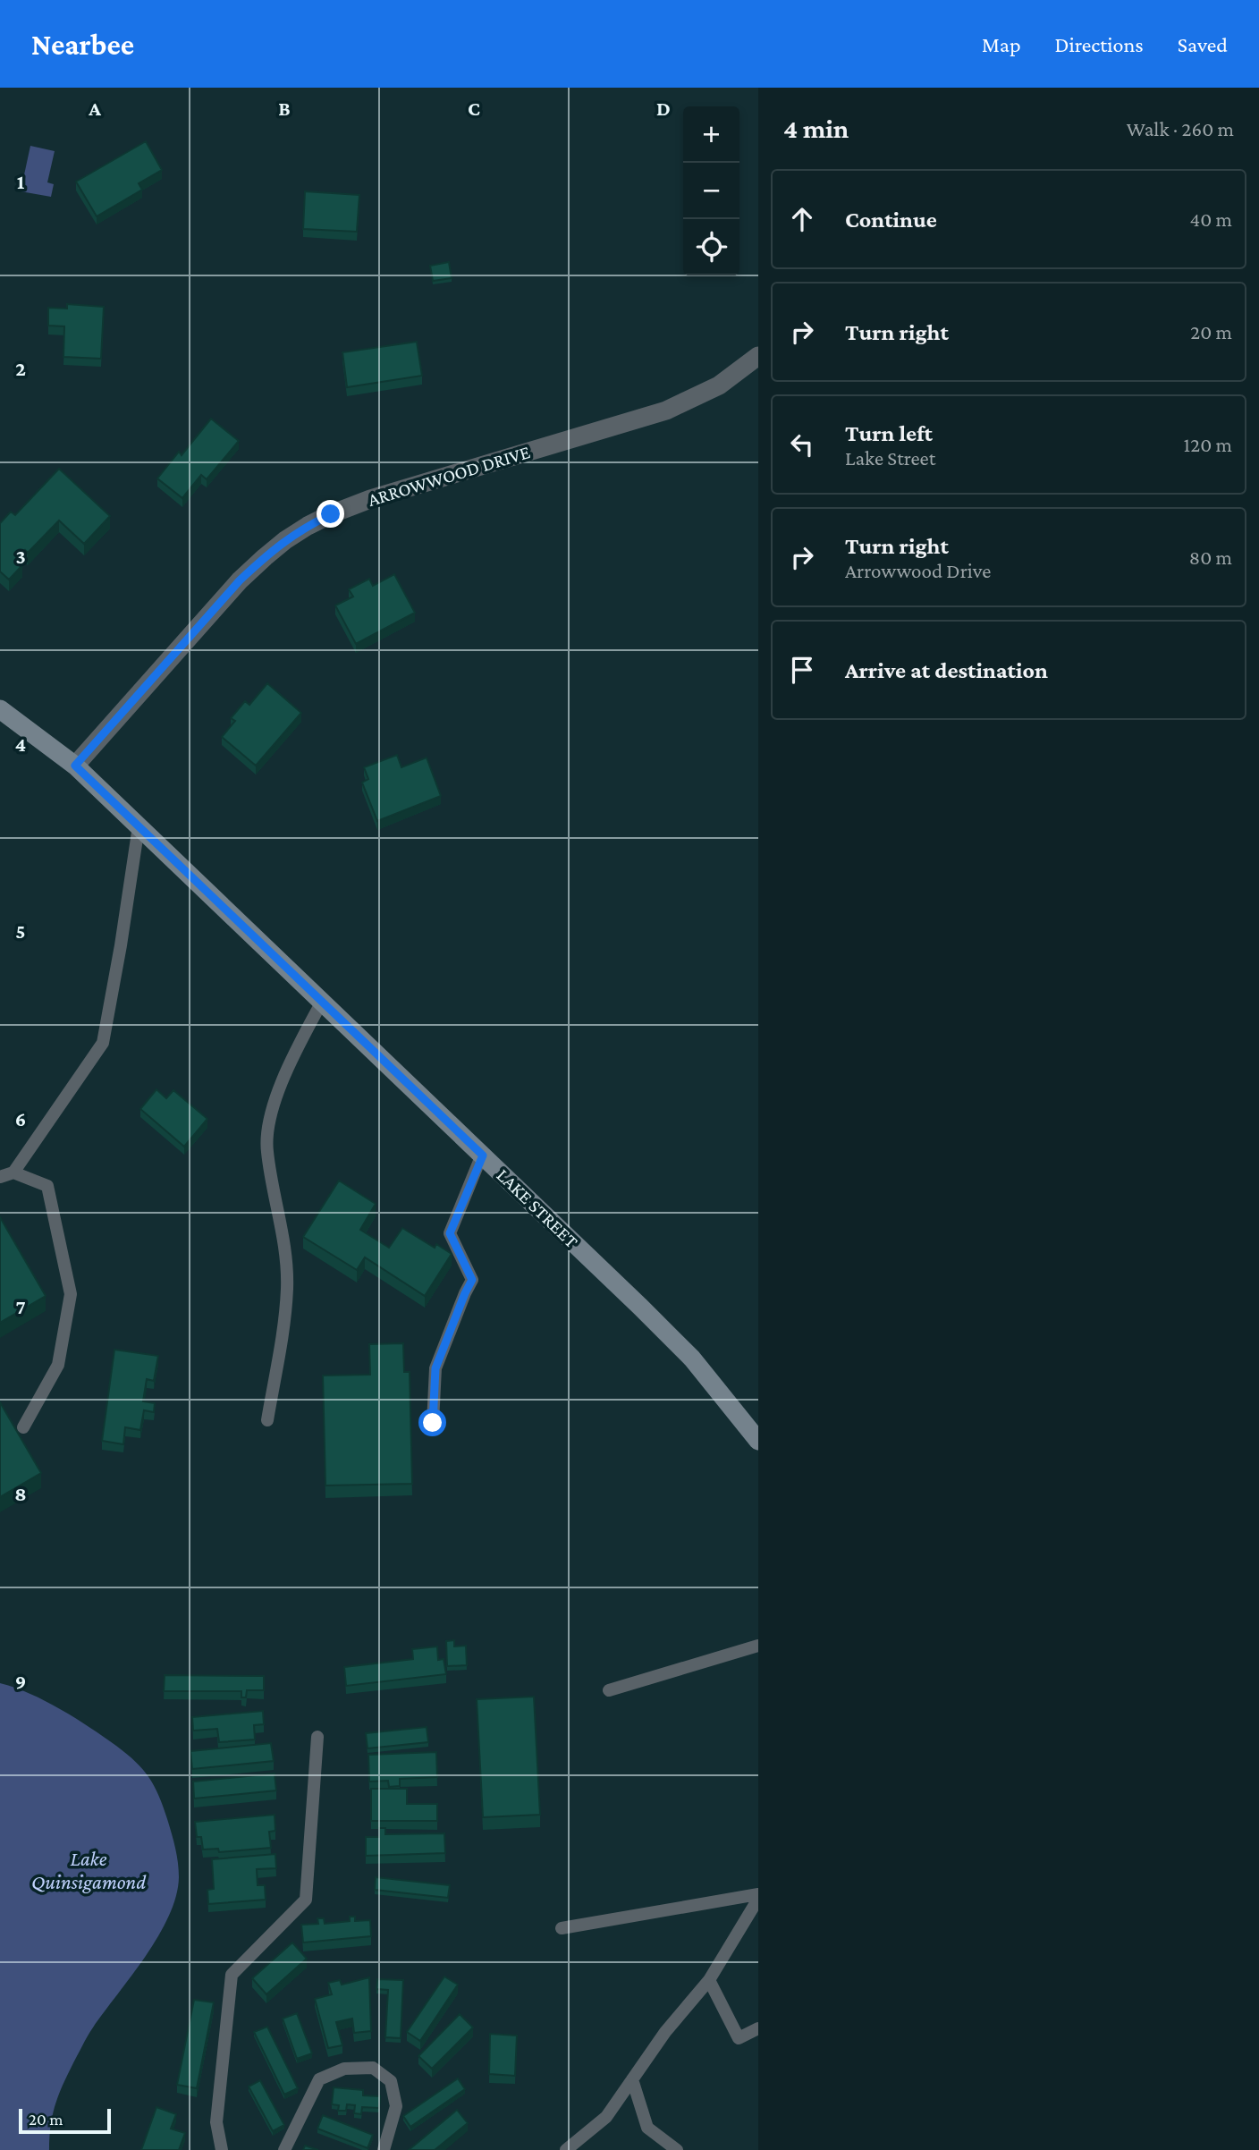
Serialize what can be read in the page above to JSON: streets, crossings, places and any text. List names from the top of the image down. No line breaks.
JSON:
{"streets":{"main road":["LAKE STREET"],"street":["ARROWWOOD DRIVE"]},"crossings":[["ARROWWOOD DRIVE","LAKE STREET"]],"water":["Lake Quinsigamond"],"scale_bar":"20 m","page":{"header":"Nearbee","nav":["Map","Directions","Saved"],"heading":["4 min","Walk · 260 m"],"map_buttons":["+","−"],"list":[["Continue","40 m"],["Turn right","20 m"],["Turn left","Lake Street","120 m"],["Turn right","Arrowwood Drive","80 m"],"Arrive at destination"],"scale":"20 m"},"grid":{"columns":["A","B","C","D"],"rows":["1","2","3","4","5","6","7","8","9"]}}
